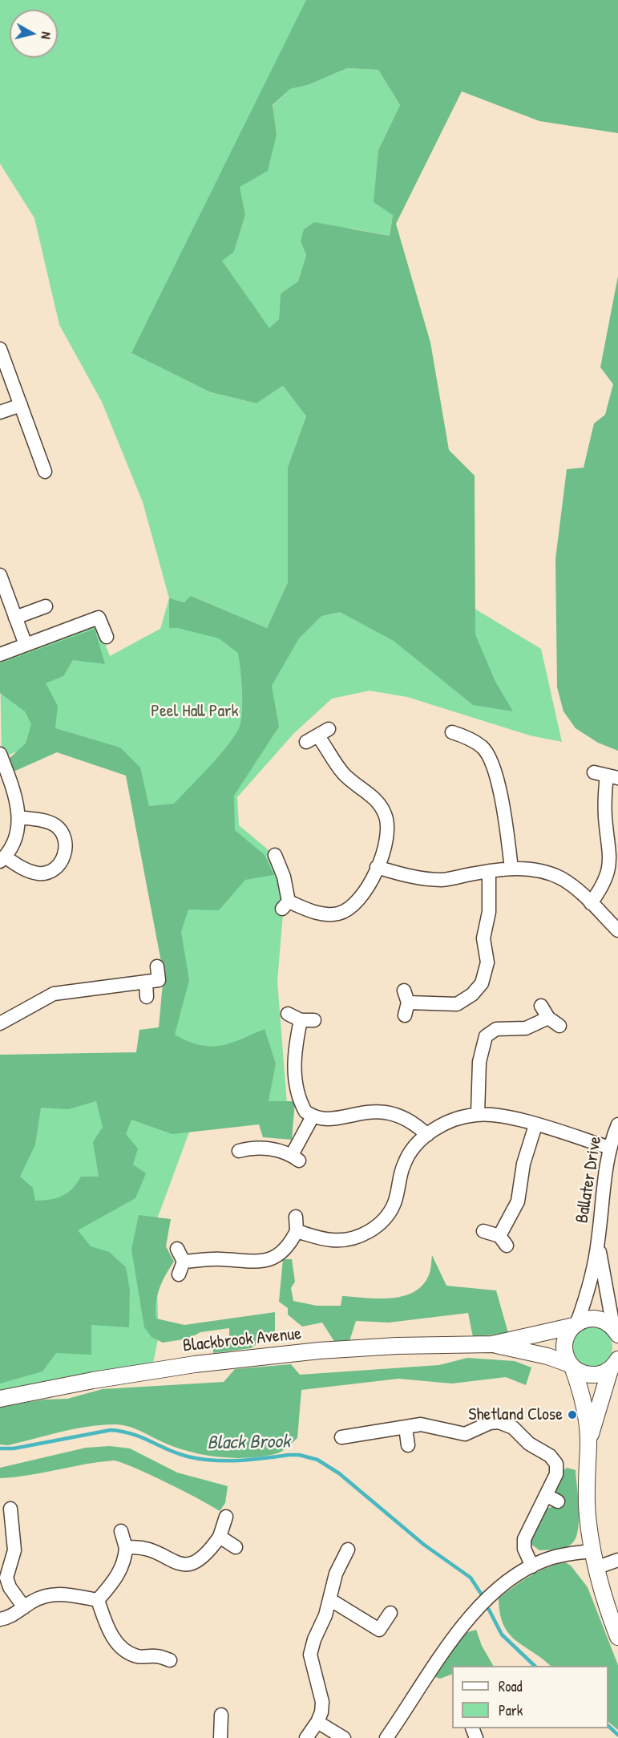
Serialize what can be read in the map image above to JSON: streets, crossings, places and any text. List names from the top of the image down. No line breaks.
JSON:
{"streets":{"street":["Ballater Drive","Blackbrook Avenue"]},"crossings":[["Ballater Drive","Blackbrook Avenue"]],"water":["Black Brook"],"parks":["Peel Hall Park"],"places":["Shetland Close"],"legend":["Road","Park"],"north":"right"}
